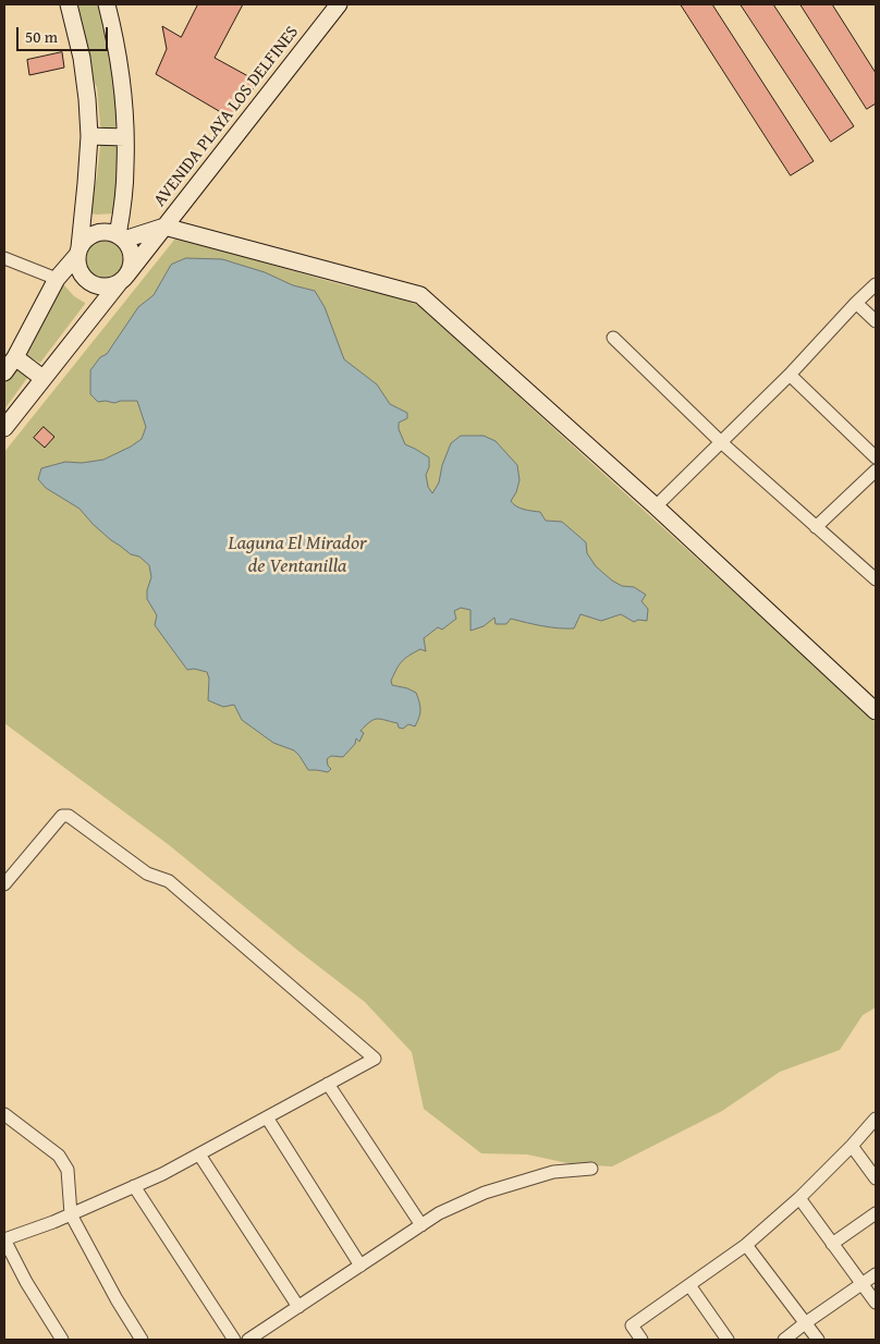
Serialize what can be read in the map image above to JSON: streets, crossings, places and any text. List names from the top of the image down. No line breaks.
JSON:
{"streets":{"street":["AVENIDA PLAYA LOS DELFINES"]},"water":["Laguna El Mirador de Ventanilla"],"scale_bar":"50 m"}
